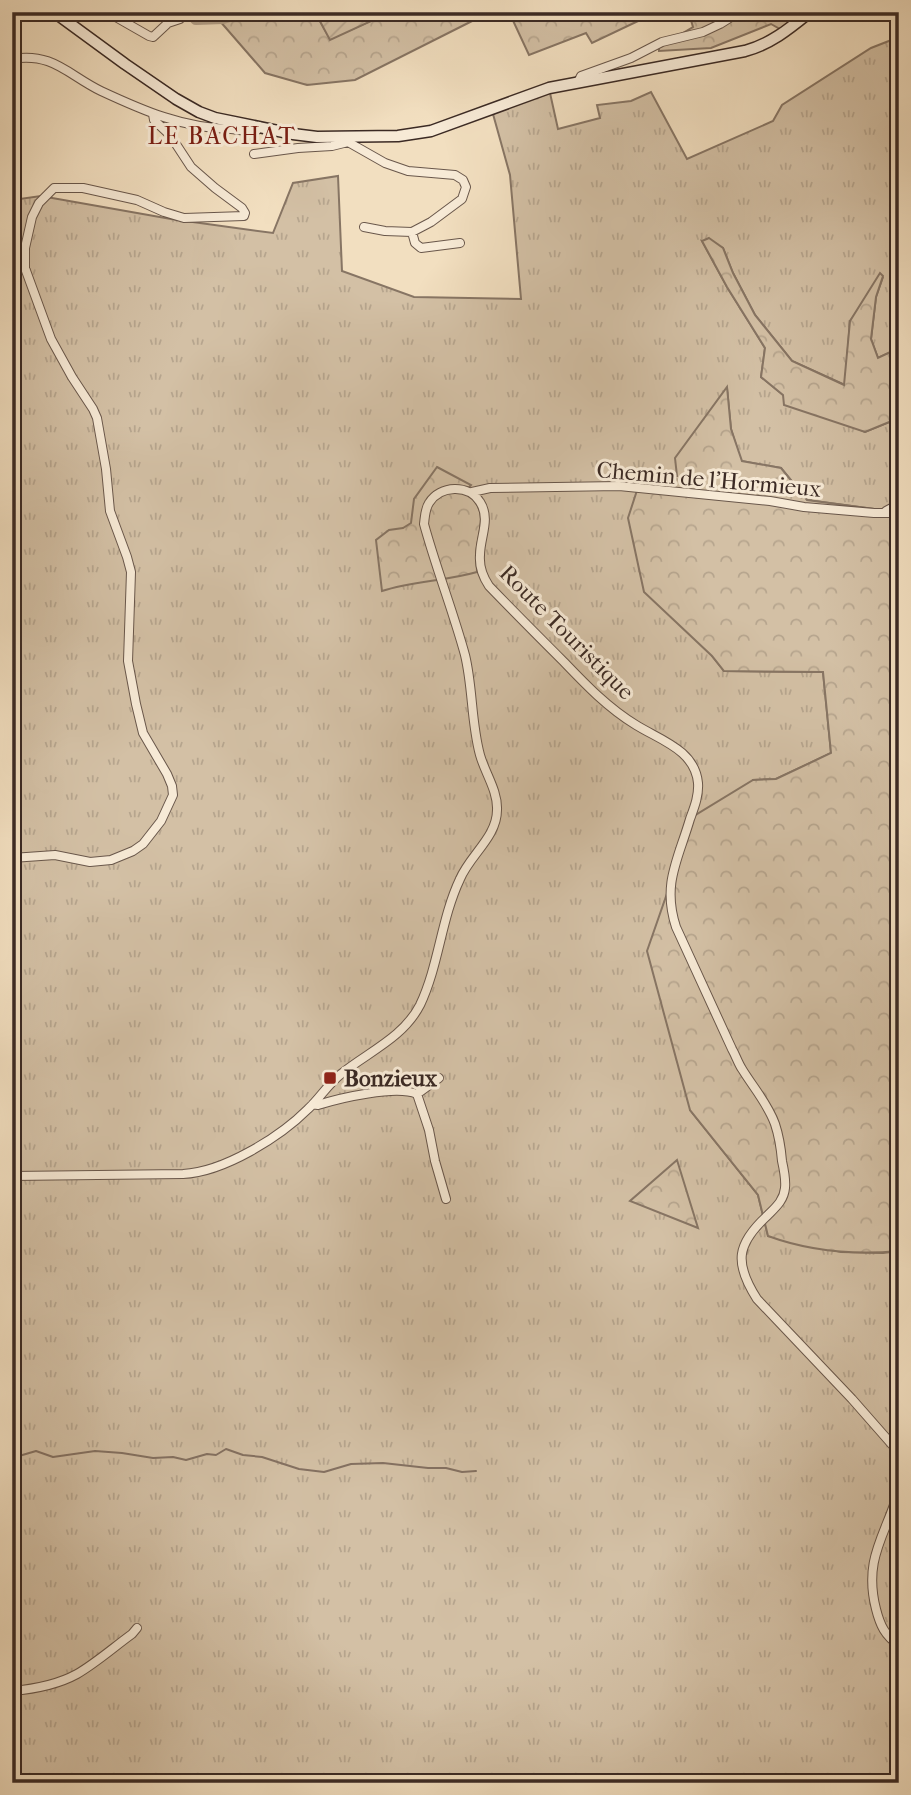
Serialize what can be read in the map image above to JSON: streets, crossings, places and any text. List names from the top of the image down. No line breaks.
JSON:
{"streets":{"street":["Chemin de l'Hormieux","Route Touristique"]},"crossings":[["Chemin de l'Hormieux","Route Touristique"]],"districts":["LE BACHAT"],"places":{"transit":["Bonzieux"]}}
